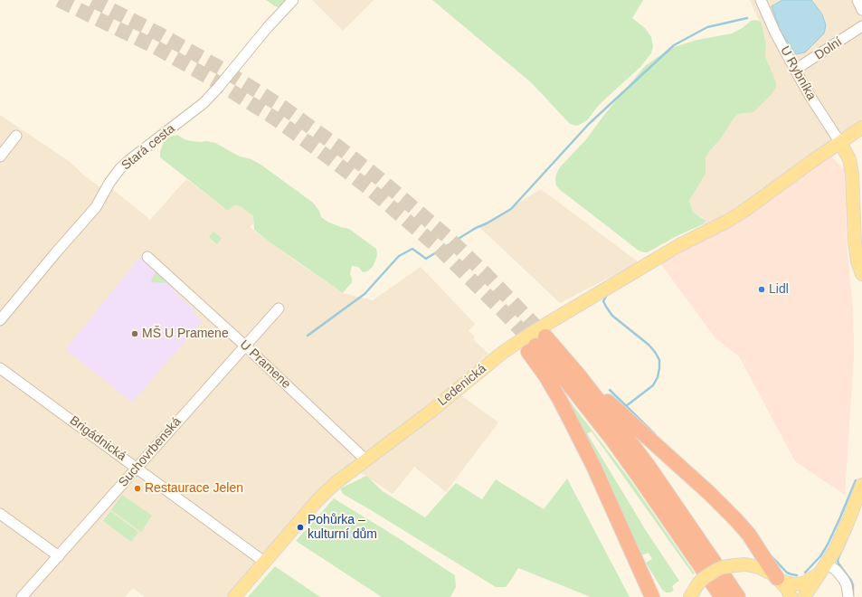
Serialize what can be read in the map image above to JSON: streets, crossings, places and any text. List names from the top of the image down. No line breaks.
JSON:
{"streets":{"main road":["Ledenická"],"street":["Dolní","U Rybníka","Stará cesta","U Pramene","Brigádnická","Suchovrbenská"]},"crossings":[["Dolní","U Rybníka"],["U Rybníka","Ledenická"],["U Pramene","Ledenická"],["U Pramene","Suchovrbenská"],["Ledenická","Brigádnická"],["Brigádnická","Suchovrbenská"]],"places":["Lidl","MŠ U Pramene","Restaurace Jelen","Pohůrka – kulturní dům"]}
